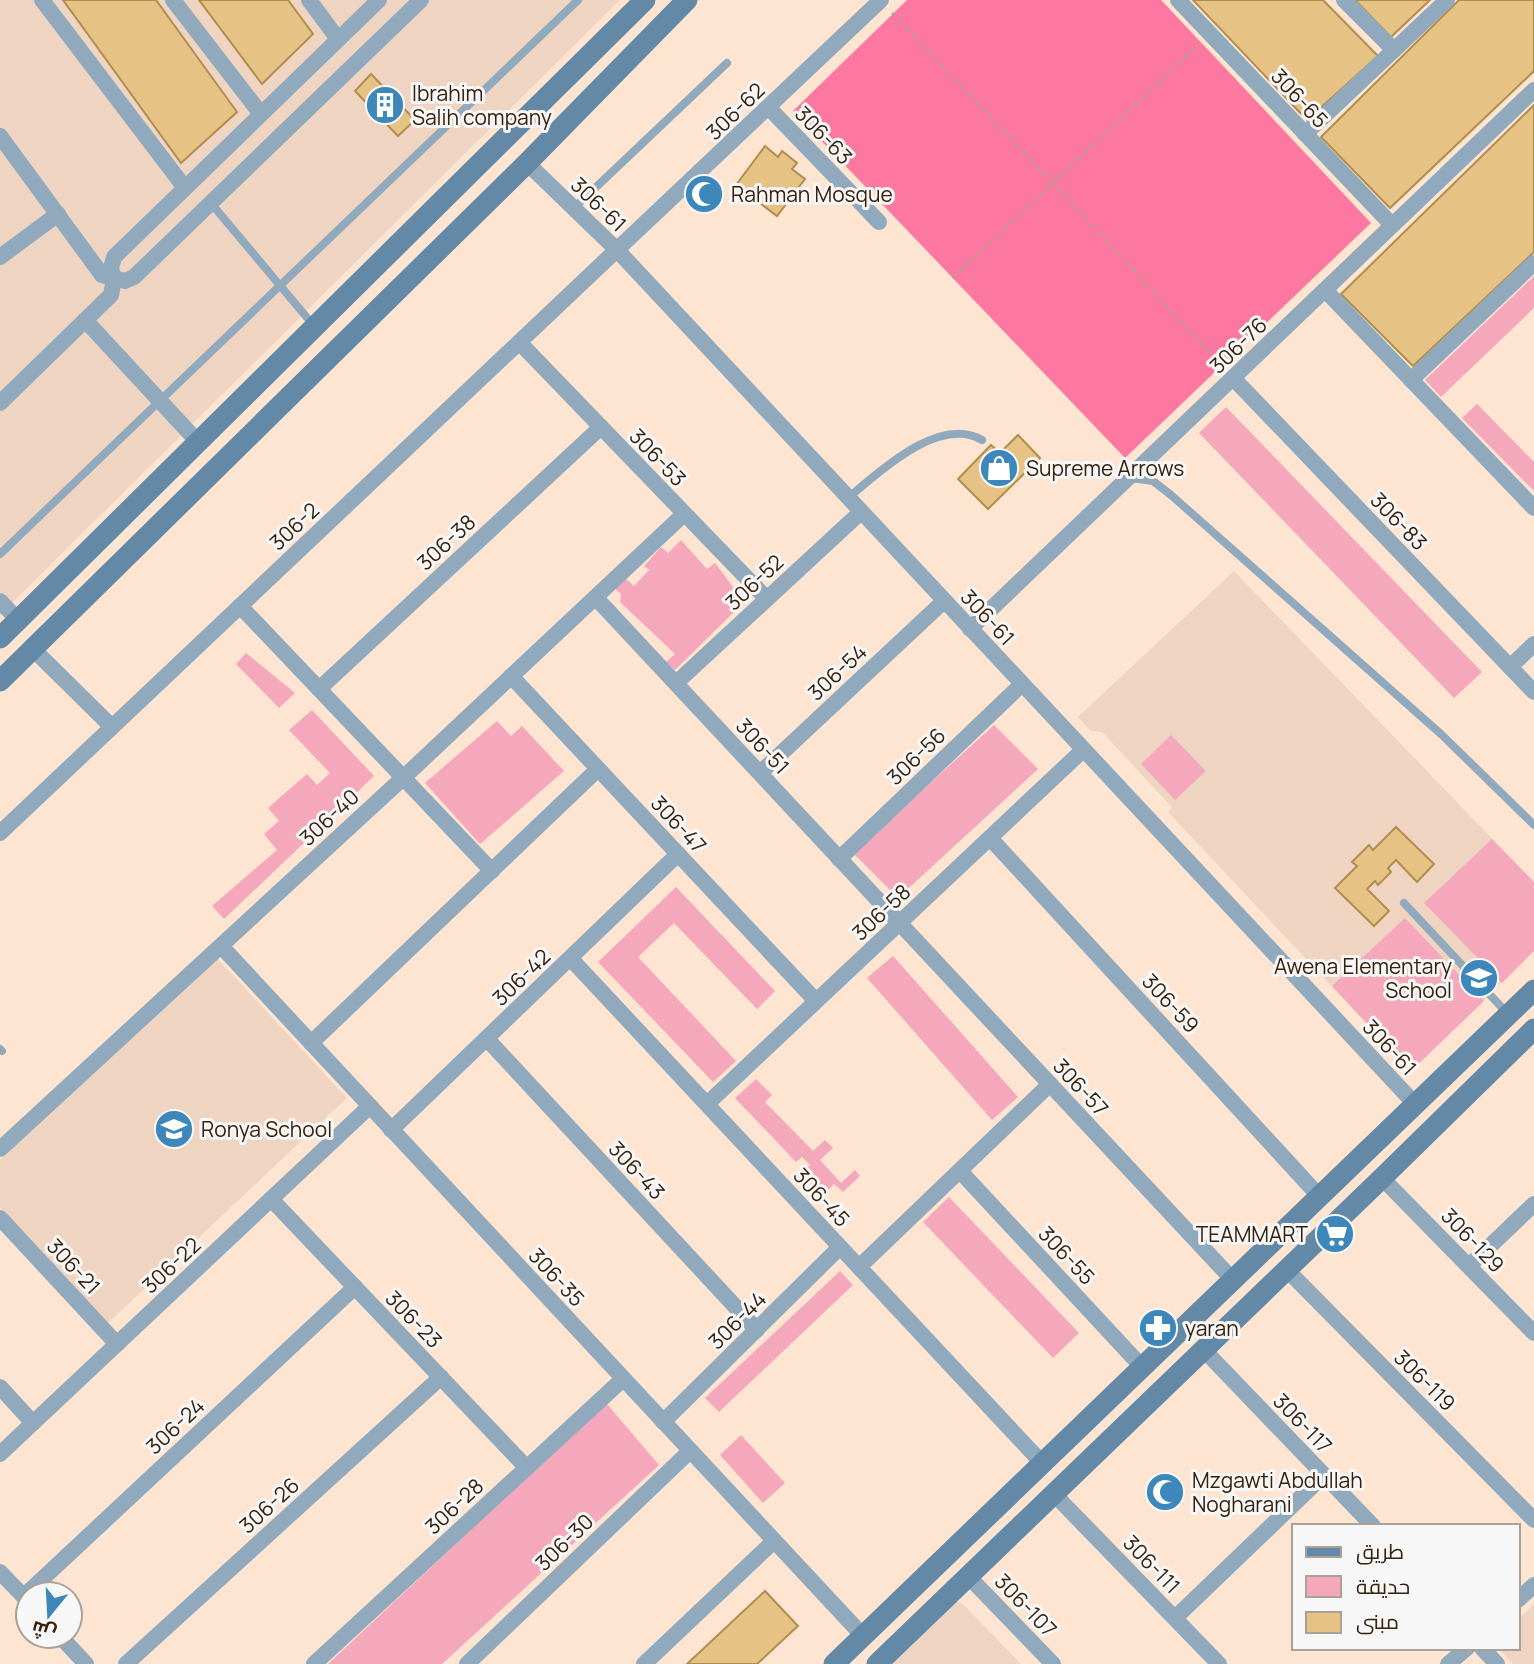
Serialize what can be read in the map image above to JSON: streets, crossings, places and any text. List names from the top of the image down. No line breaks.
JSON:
{"streets":{"street":["306-65","306-62","306-63","306-61","306-76","306-53","306-83","306-2","306-38","306-52","306-54","306-51","306-56","306-40","306-47","306-58","306-42","306-59","306-57","306-43","306-45","306-129","306-55","306-22","306-21","306-35","306-23","306-44","306-119","306-117","306-24","306-26","306-28","306-30","306-111","306-107"]},"crossings":[["306-65","306-76"],["306-62","306-63"],["306-62","306-61"],["306-62","306-2"],["306-61","306-76"],["306-61","306-2"],["306-61","306-52"],["306-61","306-54"],["306-61","306-56"],["306-61","306-58"],["306-76","306-83"],["306-53","306-2"],["306-53","306-38"],["306-53","306-52"],["306-53","306-40"],["306-52","306-51"],["306-54","306-51"],["306-51","306-56"],["306-51","306-40"],["306-51","306-58"],["306-51","306-57"],["306-40","306-47"],["306-40","306-35"],["306-47","306-58"],["306-47","306-42"],["306-58","306-59"],["306-58","306-57"],["306-58","306-45"],["306-42","306-43"],["306-42","306-45"],["306-42","306-35"],["306-43","306-44"],["306-45","306-44"],["306-22","306-21"],["306-22","306-35"],["306-22","306-23"],["306-35","306-44"],["306-35","306-28"],["306-35","306-30"],["306-23","306-24"],["306-23","306-26"],["306-23","306-28"]],"places":{"building":["Ibrahim Salih company"],"mosque":["Rahman Mosque","Mzgawti Abdullah Nogharani"],"shop":["Supreme Arrows"],"school or university":["Awena Elementary School","Ronya School"],"supermarket":["TEAMMART"],"pharmacy":["yaran"]},"legend":["طريق","حديقة","مبنى"],"north":"bottom"}
